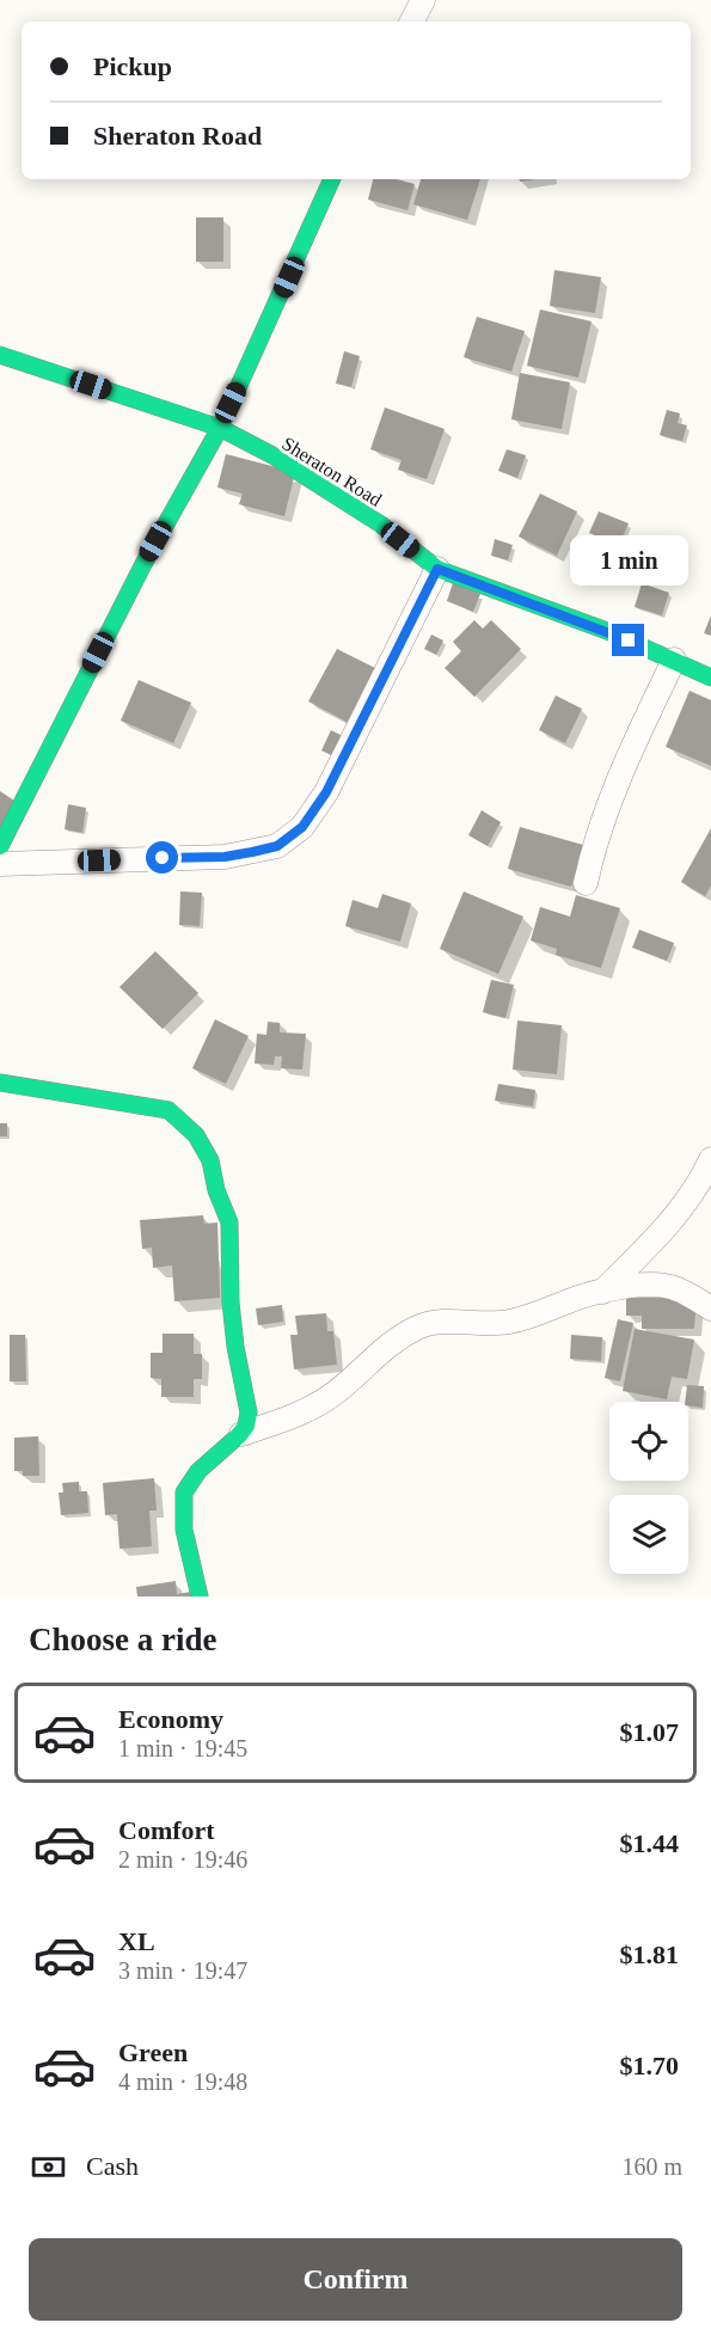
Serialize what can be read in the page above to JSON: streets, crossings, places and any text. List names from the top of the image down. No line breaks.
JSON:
{"streets":{"street":["Sheraton Road"]},"page":{"banner":["Pickup","Sheraton Road"],"bubble":"1 min","heading":"Choose a ride","list":[{"name":"Economy","note":"1 min · 19:45","value":"$1.07"},{"name":"Comfort","note":"2 min · 19:46","value":"$1.44"},{"name":"XL","note":"3 min · 19:47","value":"$1.81"},{"name":"Green","note":"4 min · 19:48","value":"$1.70"}],"pay":["Cash","160 m"],"buttons":"Confirm"}}
